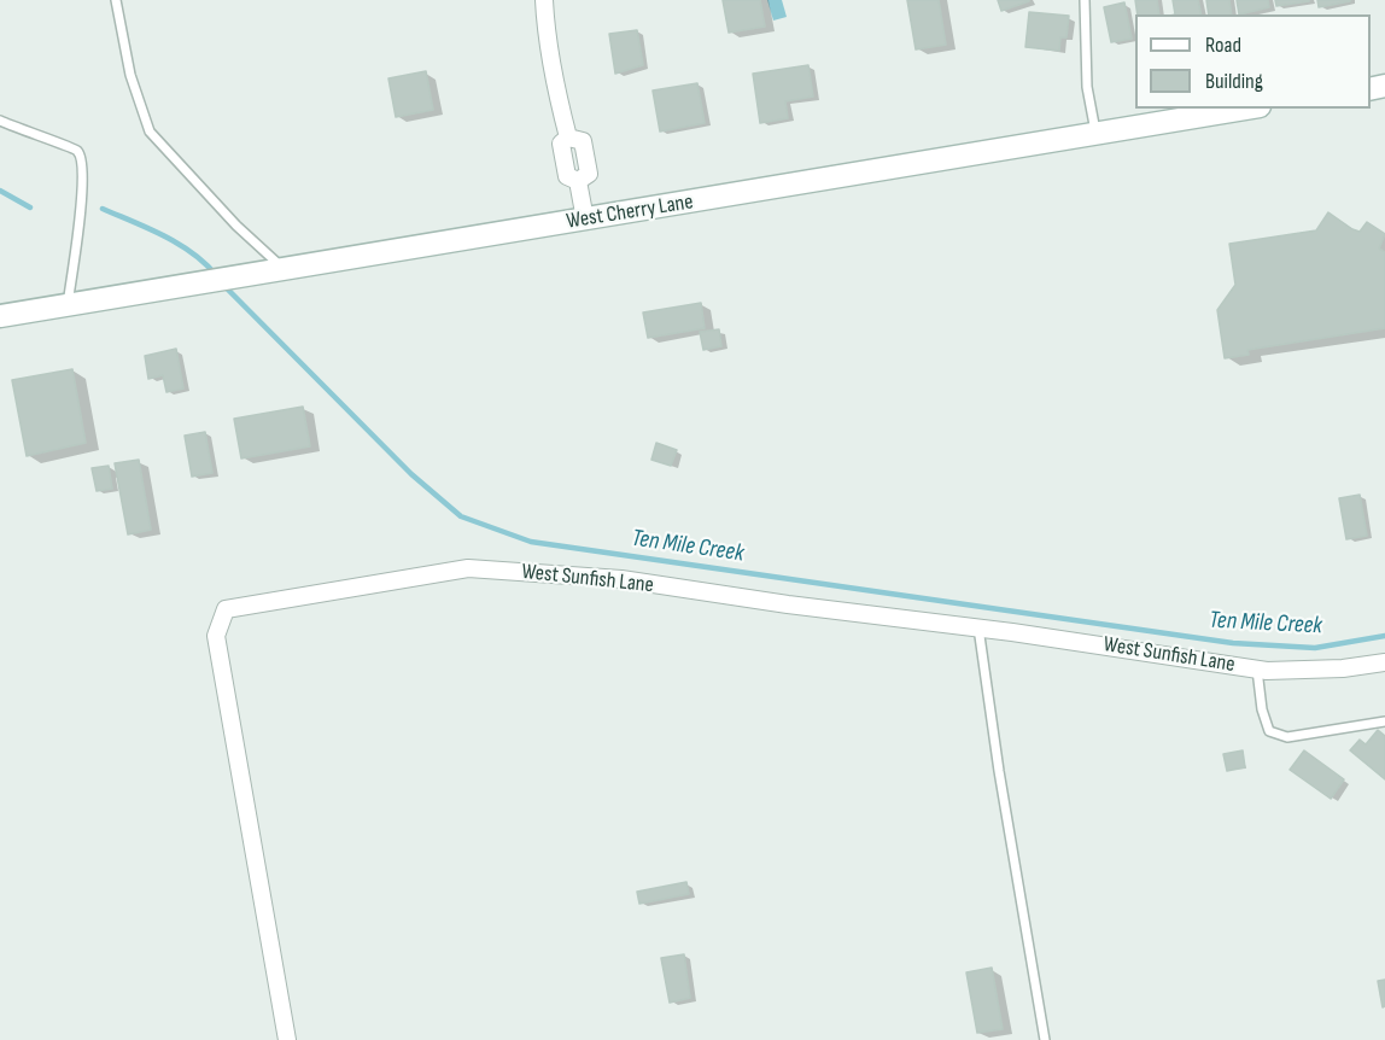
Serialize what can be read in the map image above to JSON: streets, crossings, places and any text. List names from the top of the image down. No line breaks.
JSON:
{"streets":{"main road":["West Cherry Lane"],"street":["West Sunfish Lane"]},"water":["Ten Mile Creek"],"legend":["Road","Building"]}
